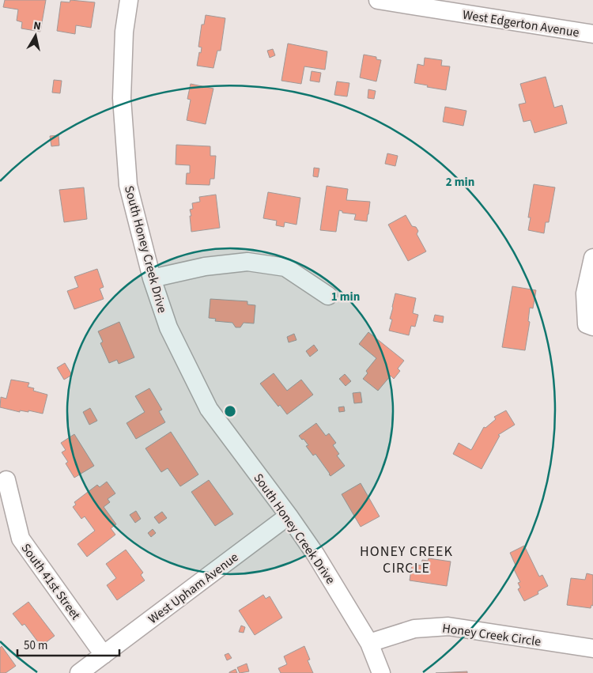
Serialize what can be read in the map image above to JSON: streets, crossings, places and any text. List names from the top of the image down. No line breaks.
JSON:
{"streets":{"street":["West Edgerton Avenue","South Honey Creek Drive","South 41st Street","West Upham Avenue","Honey Creek Circle"]},"crossings":[["South Honey Creek Drive","West Upham Avenue"],["South Honey Creek Drive","Honey Creek Circle"],["South 41st Street","West Upham Avenue"]],"districts":["HONEY CREEK CIRCLE"],"scale_bar":"50 m","north":"top","rings":["2 min","1 min"]}
